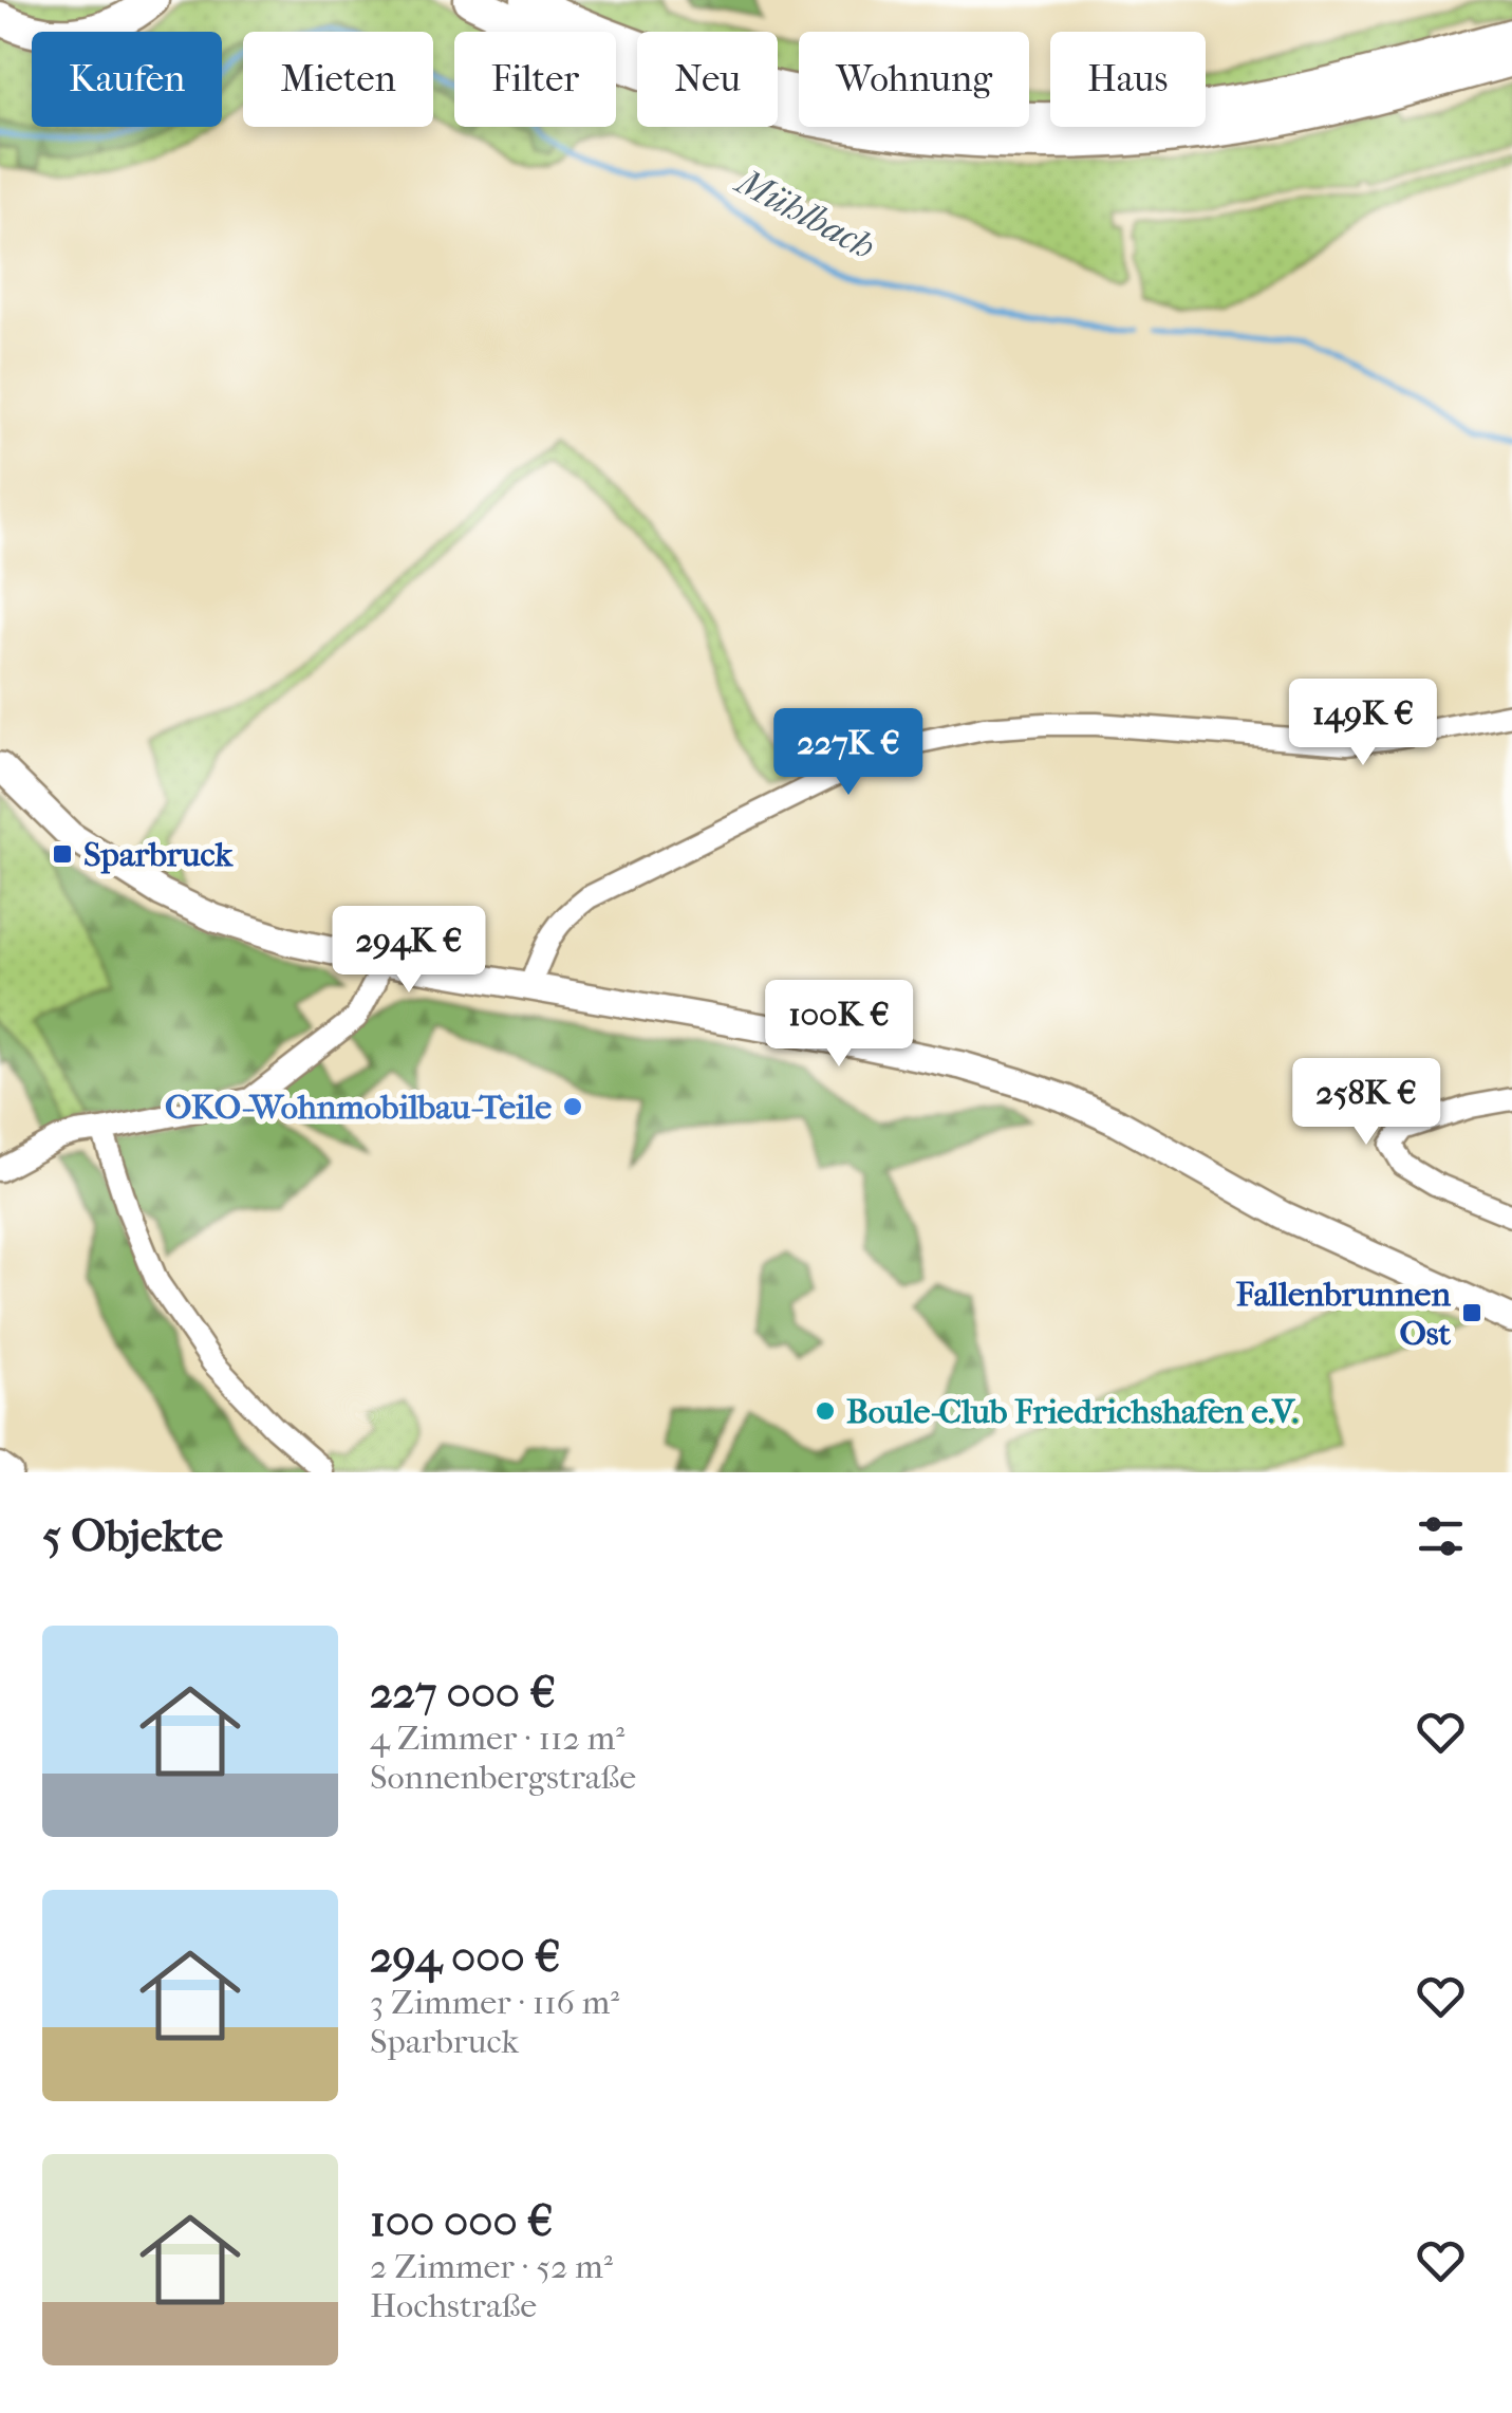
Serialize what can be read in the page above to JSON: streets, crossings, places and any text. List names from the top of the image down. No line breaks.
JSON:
{"water":["Mühlbach"],"places":{"transit":["Sparbruck","Fallenbrunnen Ost"],"other":["OKO-Wohnmobilbau-Teile","Boule-Club Friedrichshafen e.V."]},"page":{"chip":["Kaufen","Mieten","Filter","Neu","Wohnung","Haus"],"price":["149K €","227K €","294K €","100K €","258K €"],"heading":"5 Objekte","list":[{"name":"227 000 €","note":"4 Zimmer · 112 m² · Sonnenbergstraße"},{"name":"294 000 €","note":"3 Zimmer · 116 m² · Sparbruck"},{"name":"100 000 €","note":"2 Zimmer · 52 m² · Hochstraße"}]}}
